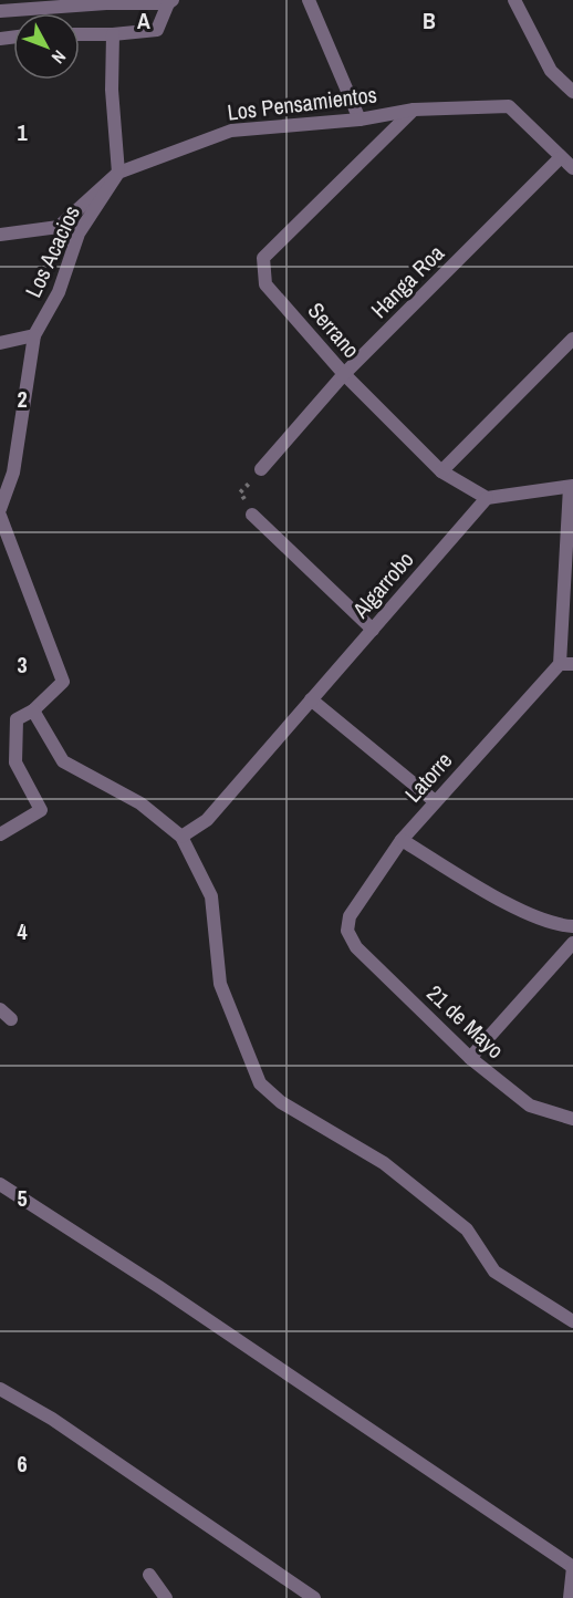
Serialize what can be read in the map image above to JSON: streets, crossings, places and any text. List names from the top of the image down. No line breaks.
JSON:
{"streets":{"street":["Los Pensamientos","Los Acacios","Hanga Roa","Serrano","Algarrobo","Latorre","21 de Mayo"]},"crossings":[["Los Pensamientos","Los Acacios"],["Los Pensamientos","Hanga Roa"],["Los Pensamientos","Serrano"],["Hanga Roa","Serrano"],["Serrano","Algarrobo"],["Latorre","21 de Mayo"]],"north":"bottom right","grid":{"columns":["A","B"],"rows":["1","2","3","4","5","6"]}}
